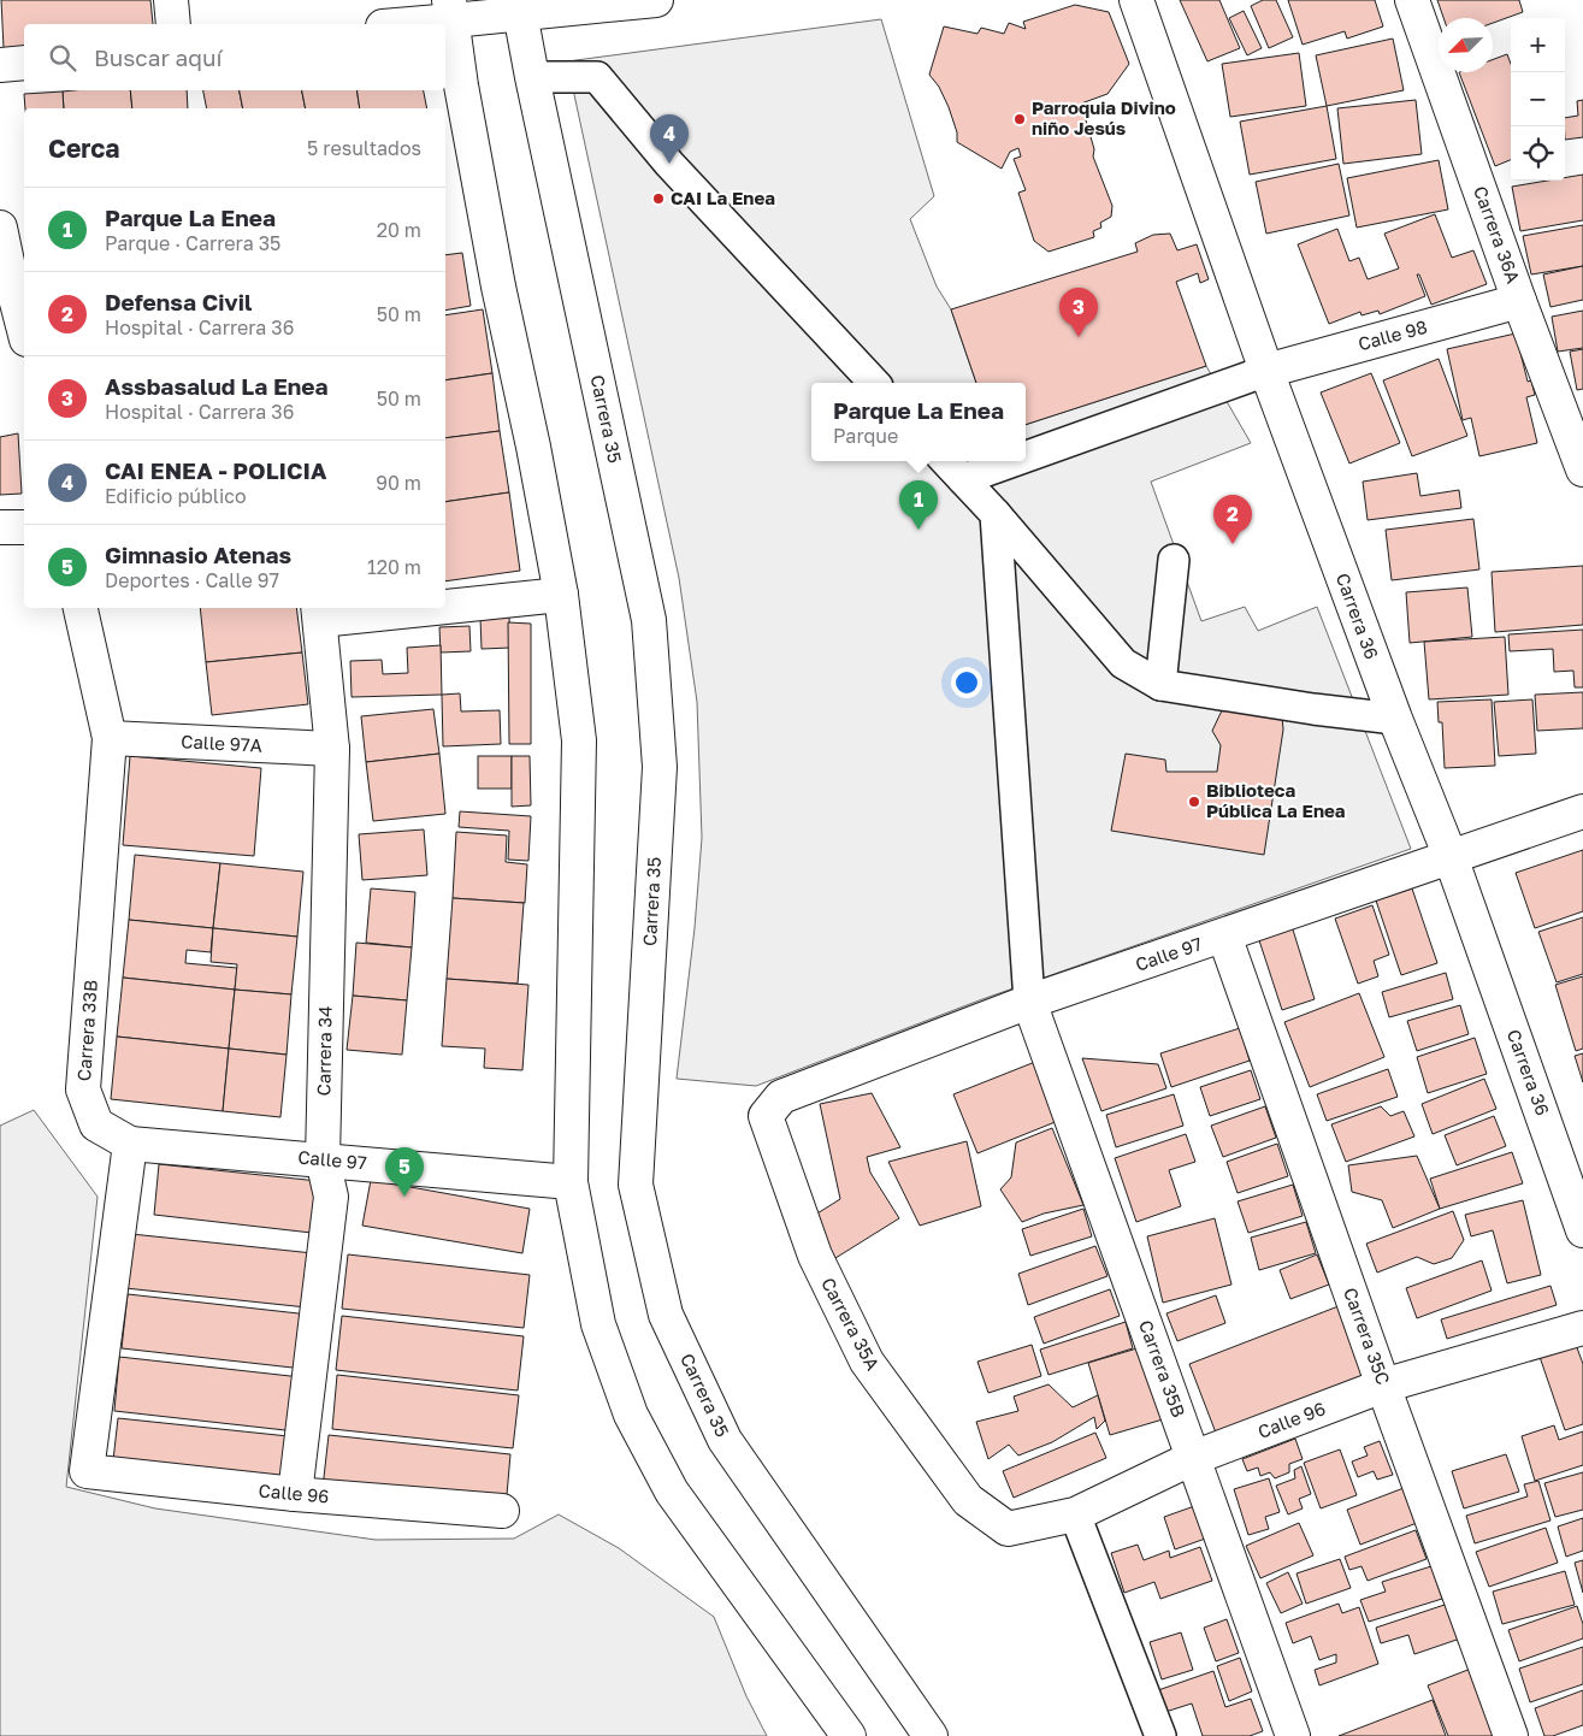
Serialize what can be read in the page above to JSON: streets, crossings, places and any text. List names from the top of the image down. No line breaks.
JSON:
{"streets":{"street":["Carrera 36A","Calle 98","Carrera 35","Carrera 36","Calle 97A","Calle 97","Carrera 33B","Carrera 34","Carrera 35A","Carrera 35C","Carrera 35B","Calle 96"]},"crossings":[["Carrera 36A","Calle 98"],["Calle 98","Carrera 36"],["Carrera 36","Calle 97"],["Calle 97A","Carrera 33B"],["Calle 97A","Carrera 34"],["Calle 97","Carrera 33B"],["Calle 97","Carrera 34"],["Calle 97","Carrera 35A"],["Calle 97","Carrera 35C"],["Calle 97","Carrera 35B"],["Calle 97","Calle 96"],["Carrera 33B","Calle 96"],["Carrera 34","Calle 96"],["Carrera 35A","Calle 96"],["Carrera 35C","Calle 96"],["Carrera 35B","Calle 96"]],"places":["Parroquia Divino niño Jesús","CAI La Enea","Biblioteca Pública La Enea"],"north":"bottom left","page":{"map_buttons":["+","−"],"search":"Buscar aquí","heading":["Cerca","5 resultados"],"pins":["4","3","1","2","5"],"list":[{"mark":"1","name":"Parque La Enea","note":"Parque · Carrera 35","value":"20 m"},{"mark":"2","name":"Defensa Civil","note":"Hospital · Carrera 36","value":"50 m"},{"mark":"3","name":"Assbasalud La Enea","note":"Hospital · Carrera 36","value":"50 m"},{"mark":"4","name":"CAI ENEA - POLICIA","note":"Edificio público","value":"90 m"},{"mark":"5","name":"Gimnasio Atenas","note":"Deportes · Calle 97","value":"120 m"}],"popup":["Parque La Enea","Parque"]}}
